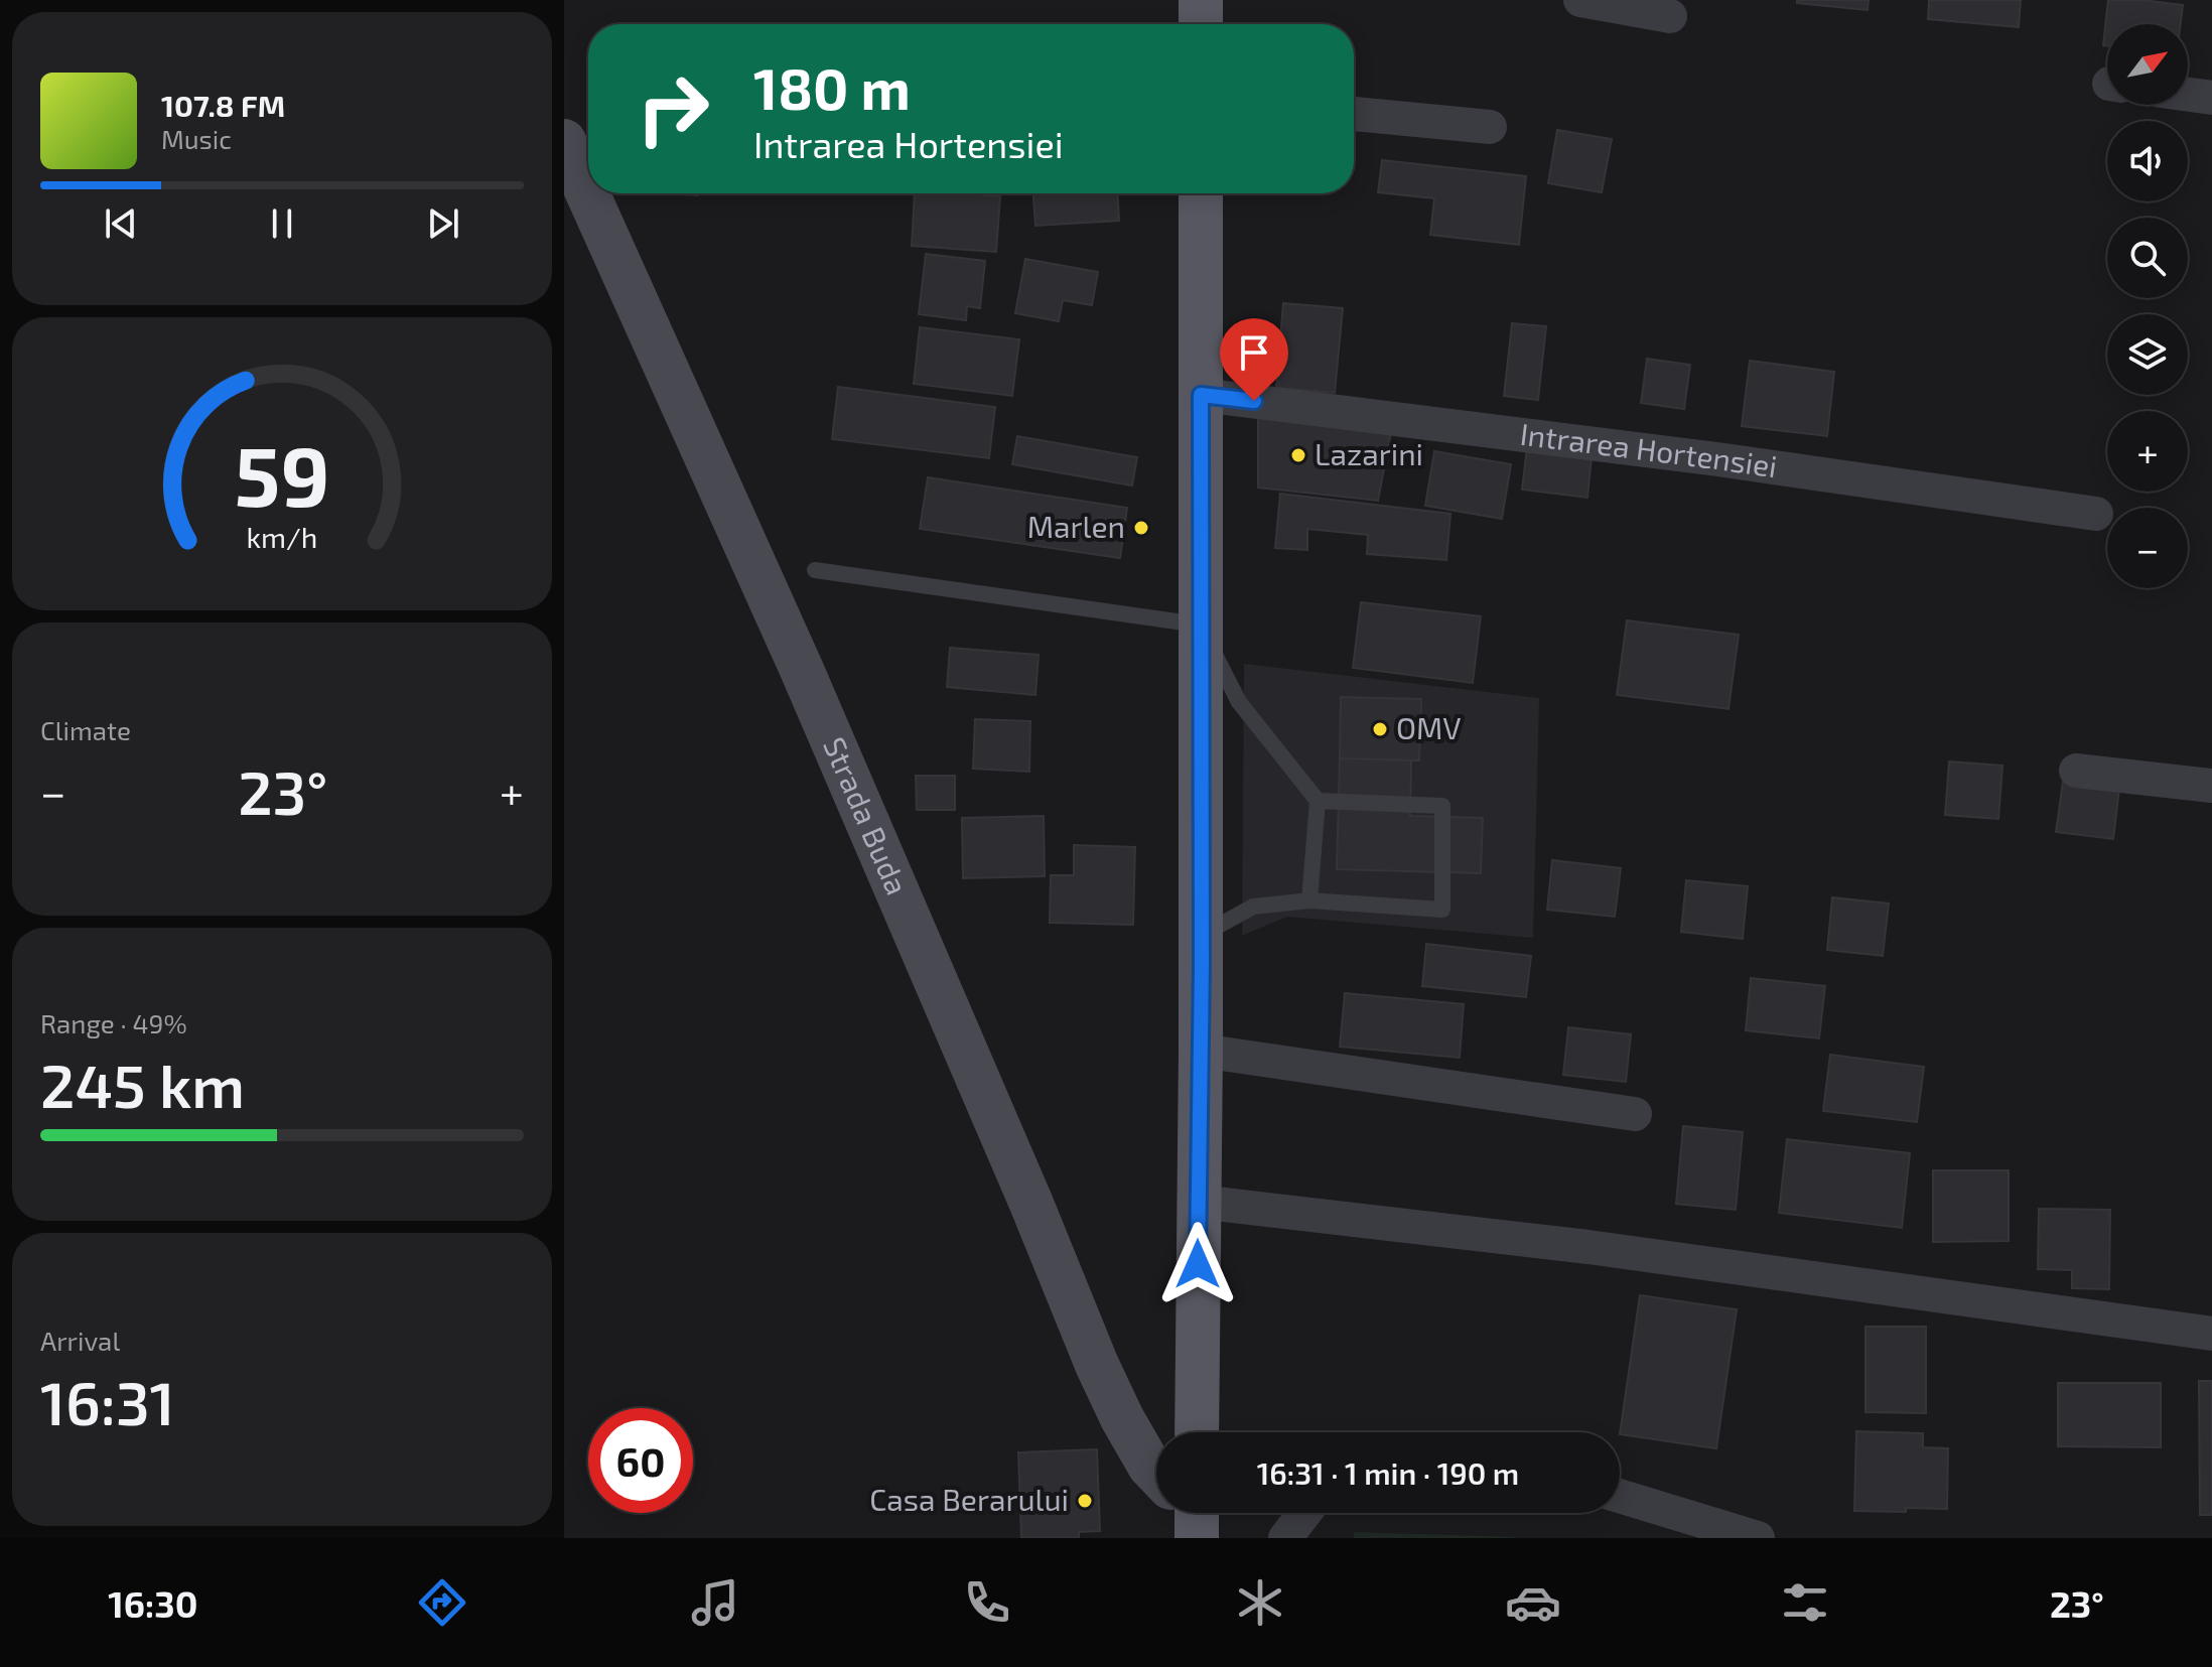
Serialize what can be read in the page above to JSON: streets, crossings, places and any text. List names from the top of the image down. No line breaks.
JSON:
{"streets":{"main road":["Strada Buda"],"street":["Intrarea Hortensiei"]},"places":["Lazarini","Marlen","OMV","Casa Berarului"],"north":"top right","page":{"map_buttons":["+","−"],"turn":["180 m","Intrarea Hortensiei"],"song":["107.8 FM","Music"],"tile":["Climate",["Range · 49%","245 km"],["Arrival","16:31"]],"heat":["−","23°","+"],"limit":"60","trip":"16:31 · 1 min · 190 m","tabs":["16:30","23°"],"gauge":["59","km/h"]}}
